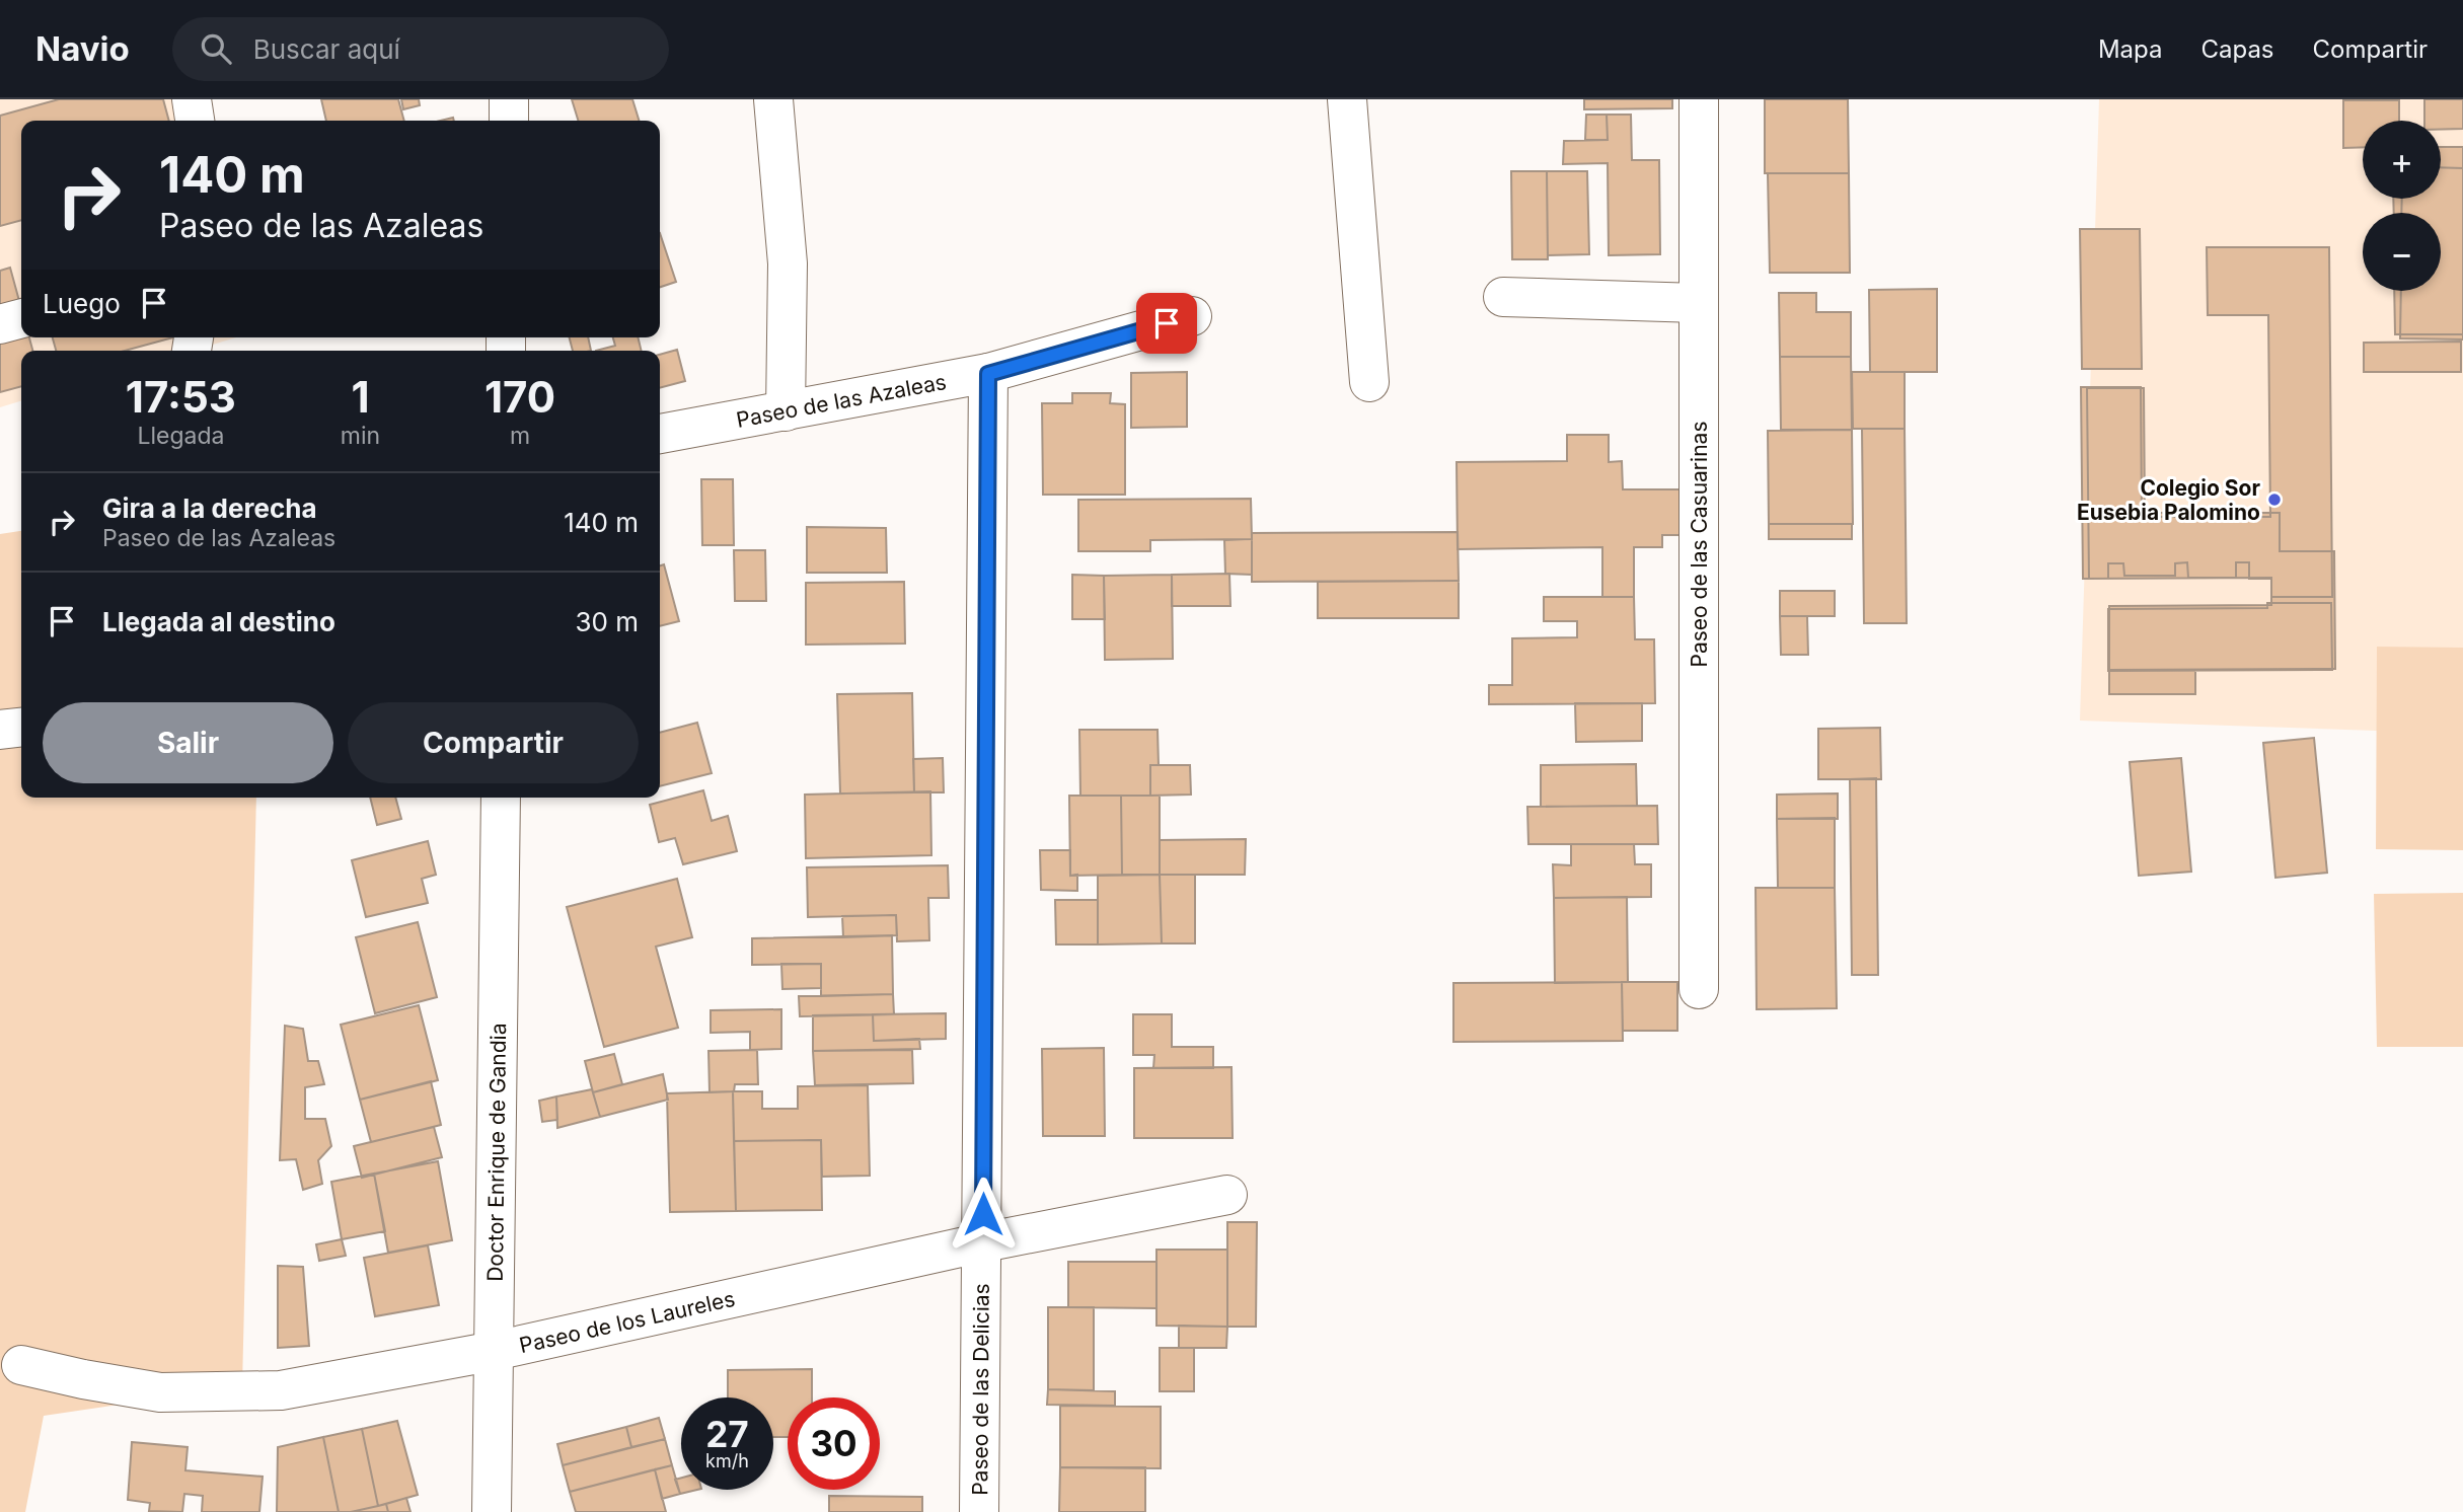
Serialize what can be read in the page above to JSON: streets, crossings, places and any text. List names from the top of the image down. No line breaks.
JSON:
{"streets":{"street":["Paseo de las Azaleas","Paseo de las Casuarinas","Doctor Enrique de Gandia","Paseo de los Laureles","Paseo de las Delicias"]},"crossings":[["Paseo de las Azaleas","Paseo de las Delicias"],["Doctor Enrique de Gandia","Paseo de los Laureles"],["Paseo de los Laureles","Paseo de las Delicias"]],"places":["Colegio Sor Eusebia Palomino"],"page":{"header":"Navio","search":"Buscar aquí","nav":["Mapa","Capas","Compartir"],"map_buttons":["+","−"],"turn":["140 m","Paseo de las Azaleas"],"then":"Luego","eta":["17:53","Llegada","1","min","170","m"],"list":[{"name":"Gira a la derecha","note":"Paseo de las Azaleas","value":"140 m"},{"name":"Llegada al destino","value":"30 m"}],"buttons":["Salir","Compartir"],"speed":"27 km/h","limit":"30"}}
